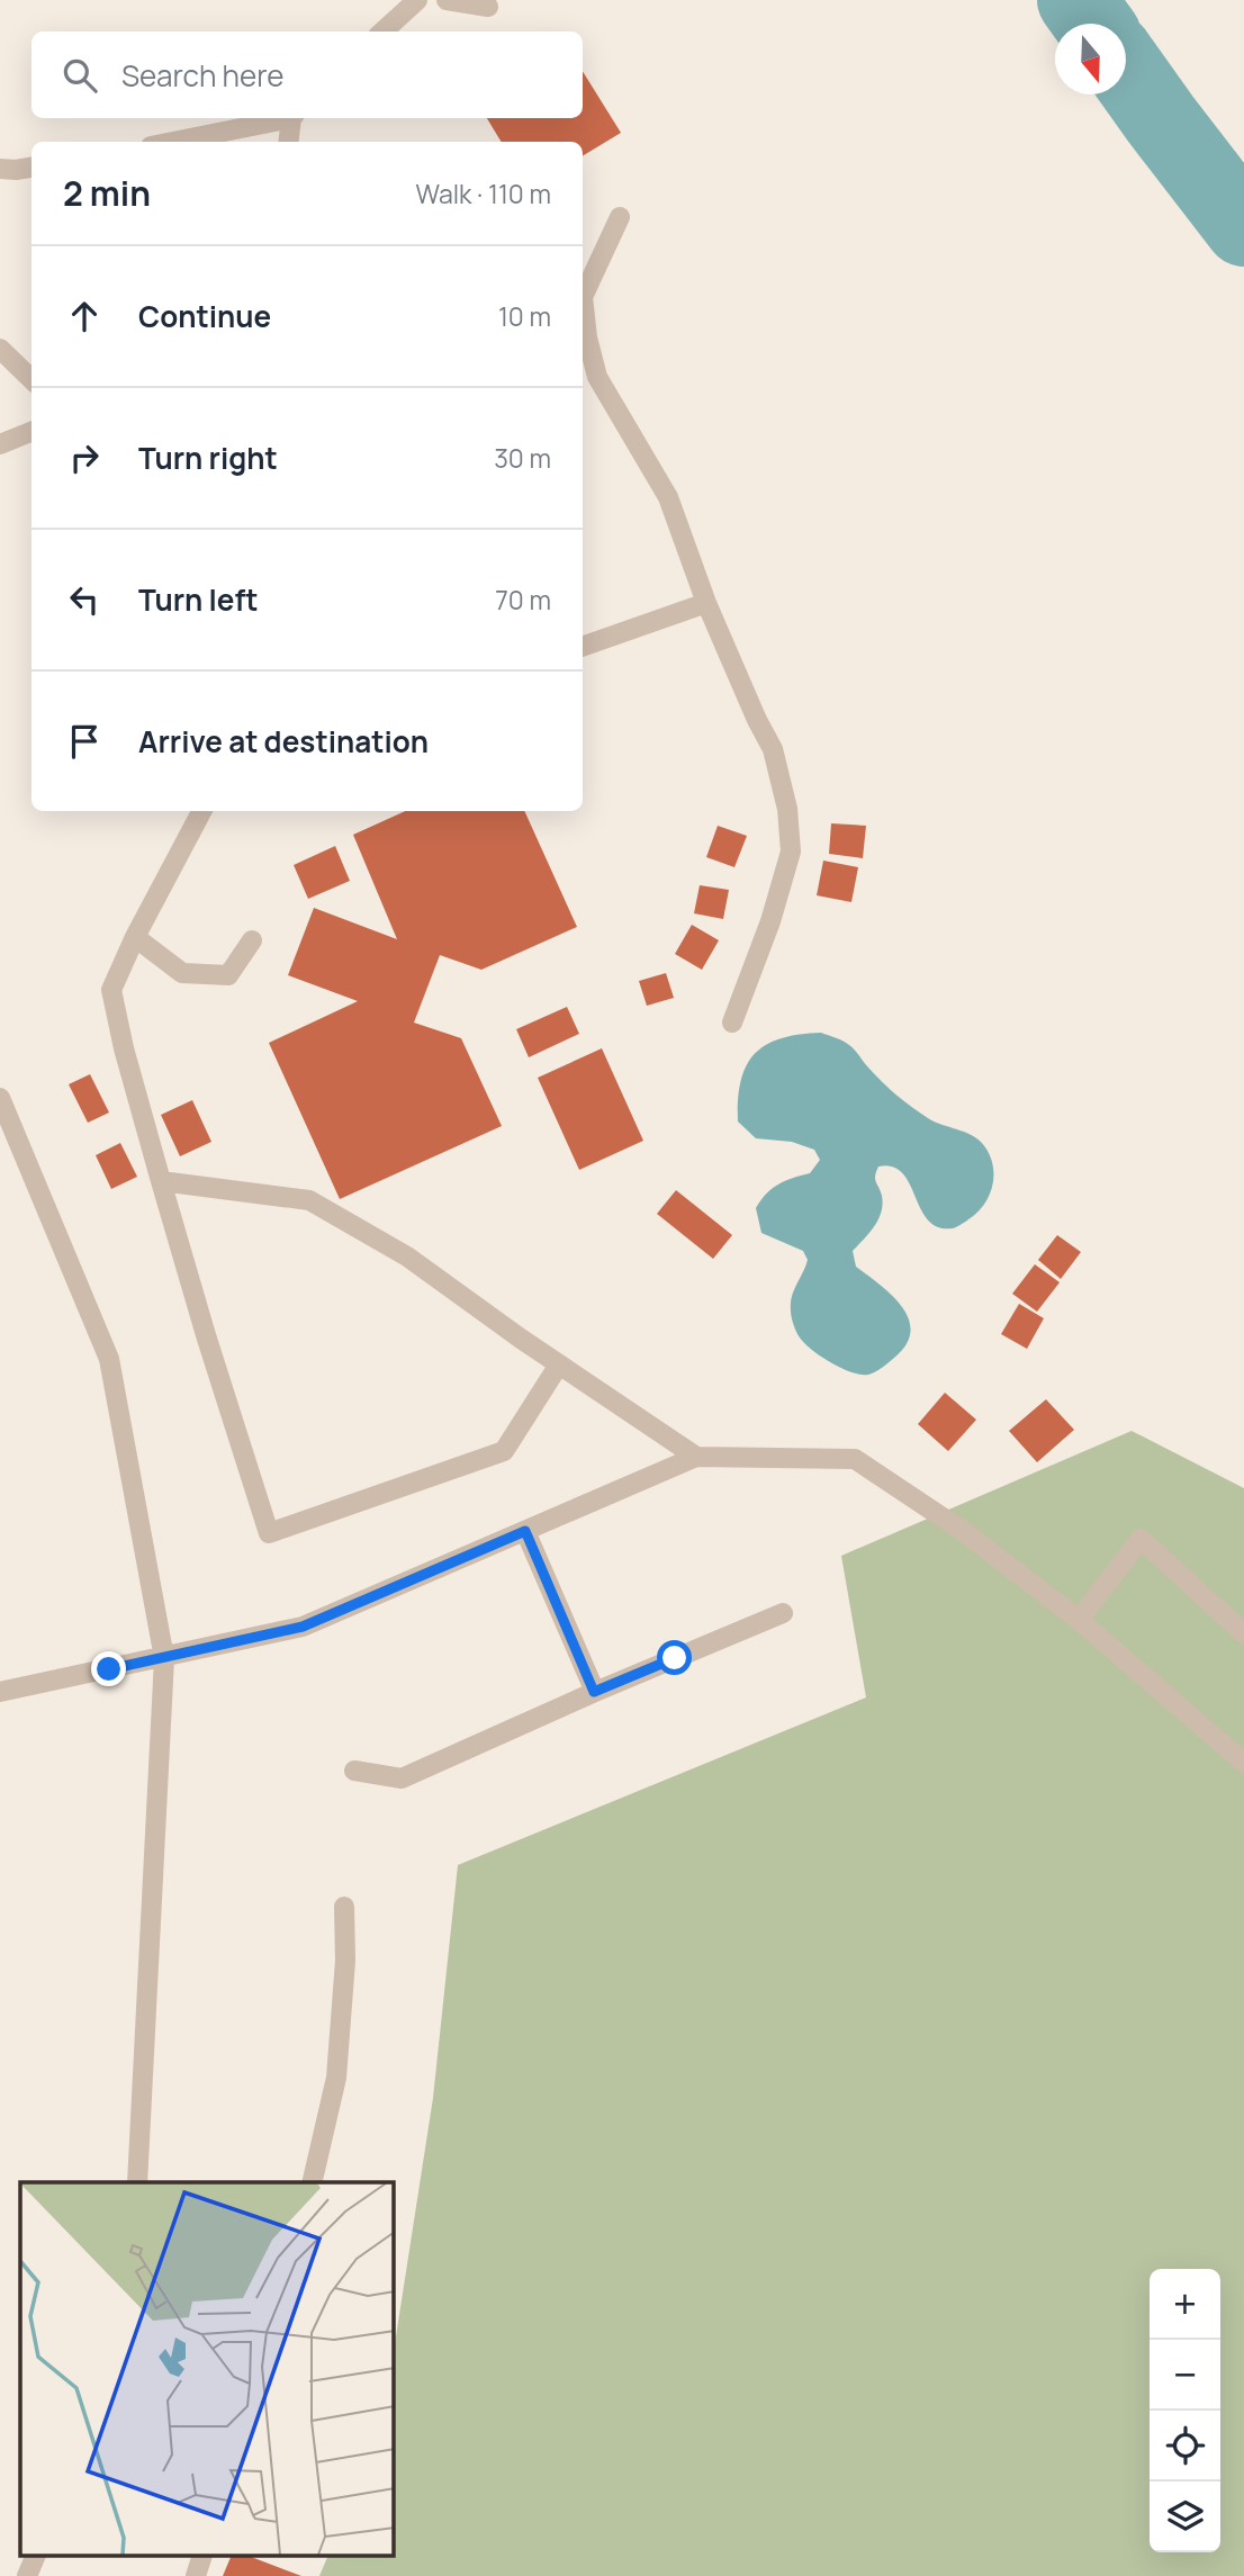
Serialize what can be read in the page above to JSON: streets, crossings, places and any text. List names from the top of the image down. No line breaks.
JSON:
{"north":"bottom","page":{"search":"Search here","heading":["2 min","Walk · 110 m"],"list":[["Continue","10 m"],["Turn right","30 m"],["Turn left","70 m"],"Arrive at destination"],"map_buttons":["+","−"]}}
